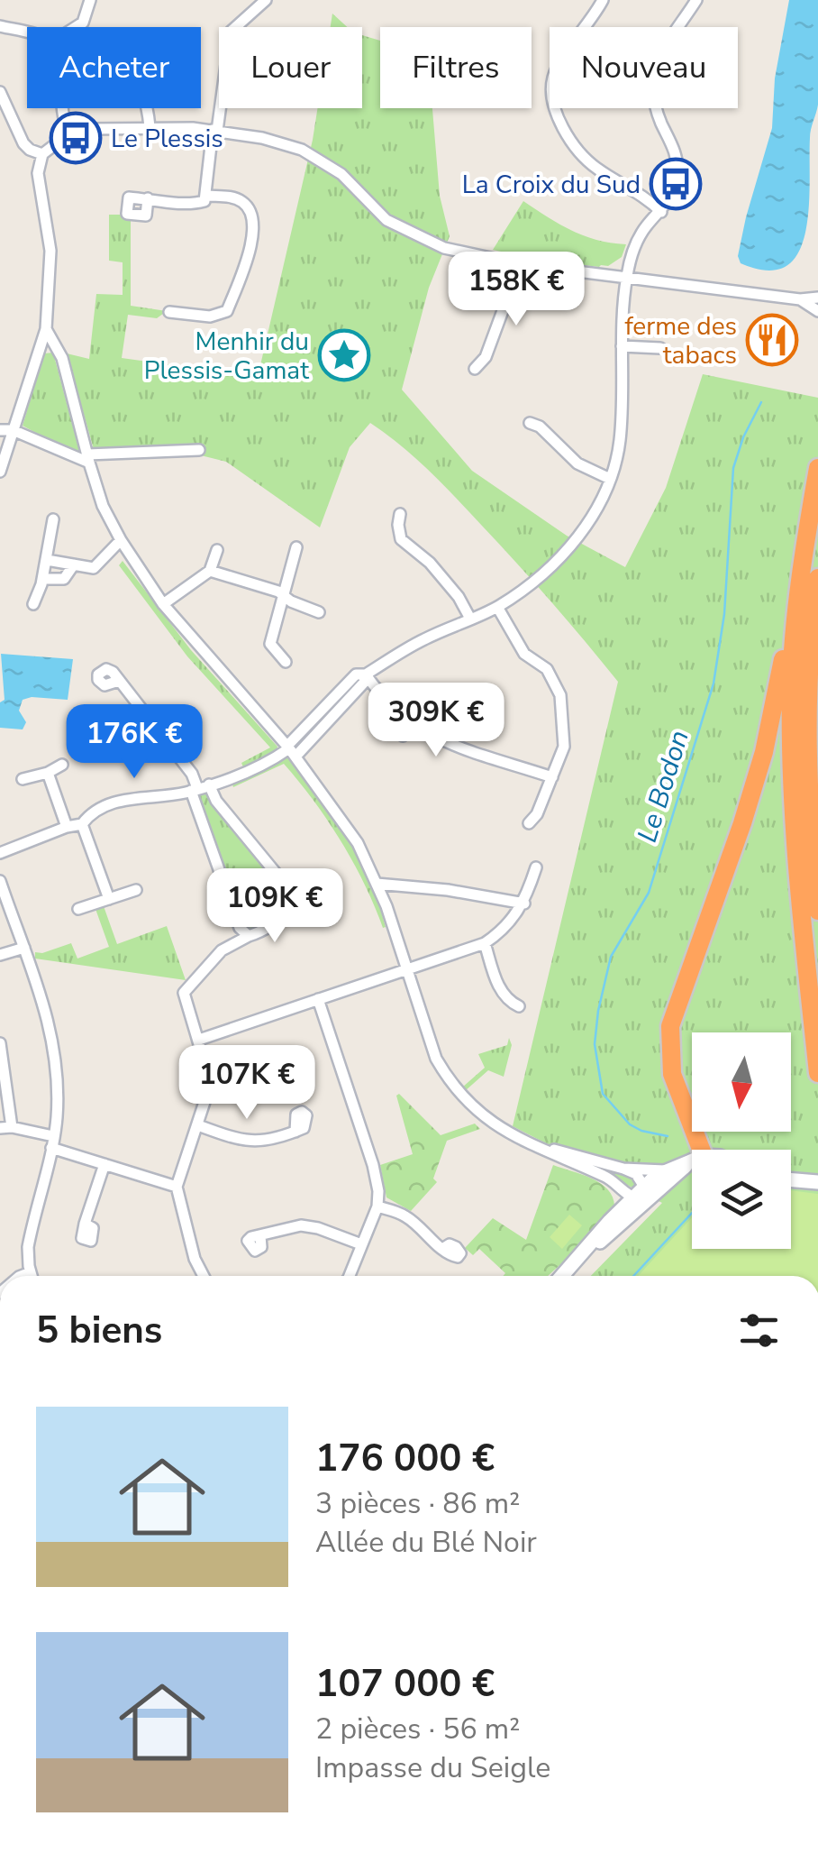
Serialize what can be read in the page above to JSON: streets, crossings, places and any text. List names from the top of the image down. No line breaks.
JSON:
{"water":["Le Bodon"],"places":{"bus stop":["Le Plessis","La Croix du Sud"],"restaurant":["ferme des tabacs"],"place":["Menhir du Plessis-Gamat"]},"north":"bottom","page":{"chip":["Acheter","Louer","Filtres","Nouveau"],"price":["158K €","309K €","176K €","109K €","107K €"],"heading":"5 biens","list":[{"name":"176 000 €","note":"3 pièces · 86 m² · Allée du Blé Noir"},{"name":"107 000 €","note":"2 pièces · 56 m² · Impasse du Seigle"}]}}
